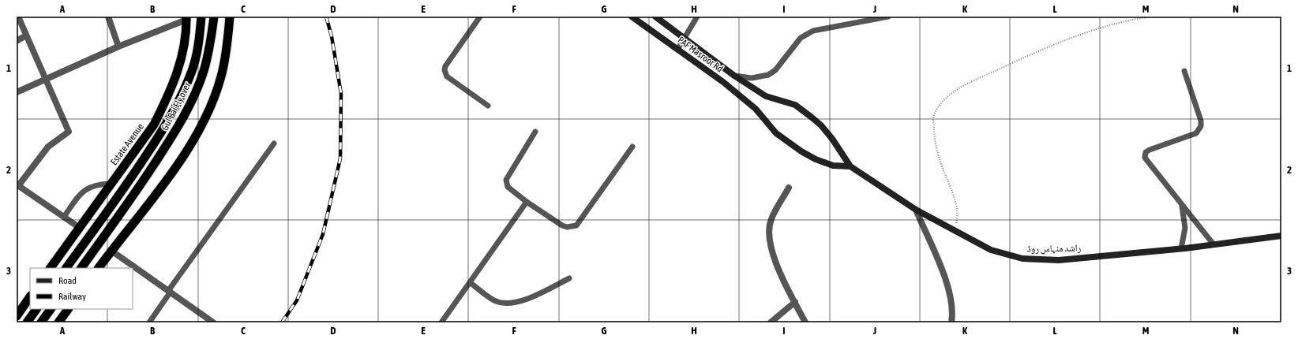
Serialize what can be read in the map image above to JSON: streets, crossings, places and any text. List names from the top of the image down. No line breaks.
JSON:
{"streets":{"highway":["Gul Bai Fly over","Estate Avenue"],"main road":["PAF Masroor Rd","راشد منہاس روڈ"]},"crossings":[["PAF Masroor Rd","راشد منہاس روڈ"]],"legend":["Road","Railway"],"grid":{"columns":["A","B","C","D","E","F","G","H","I","J","K","L","M","N"],"rows":["1","2","3"]}}
